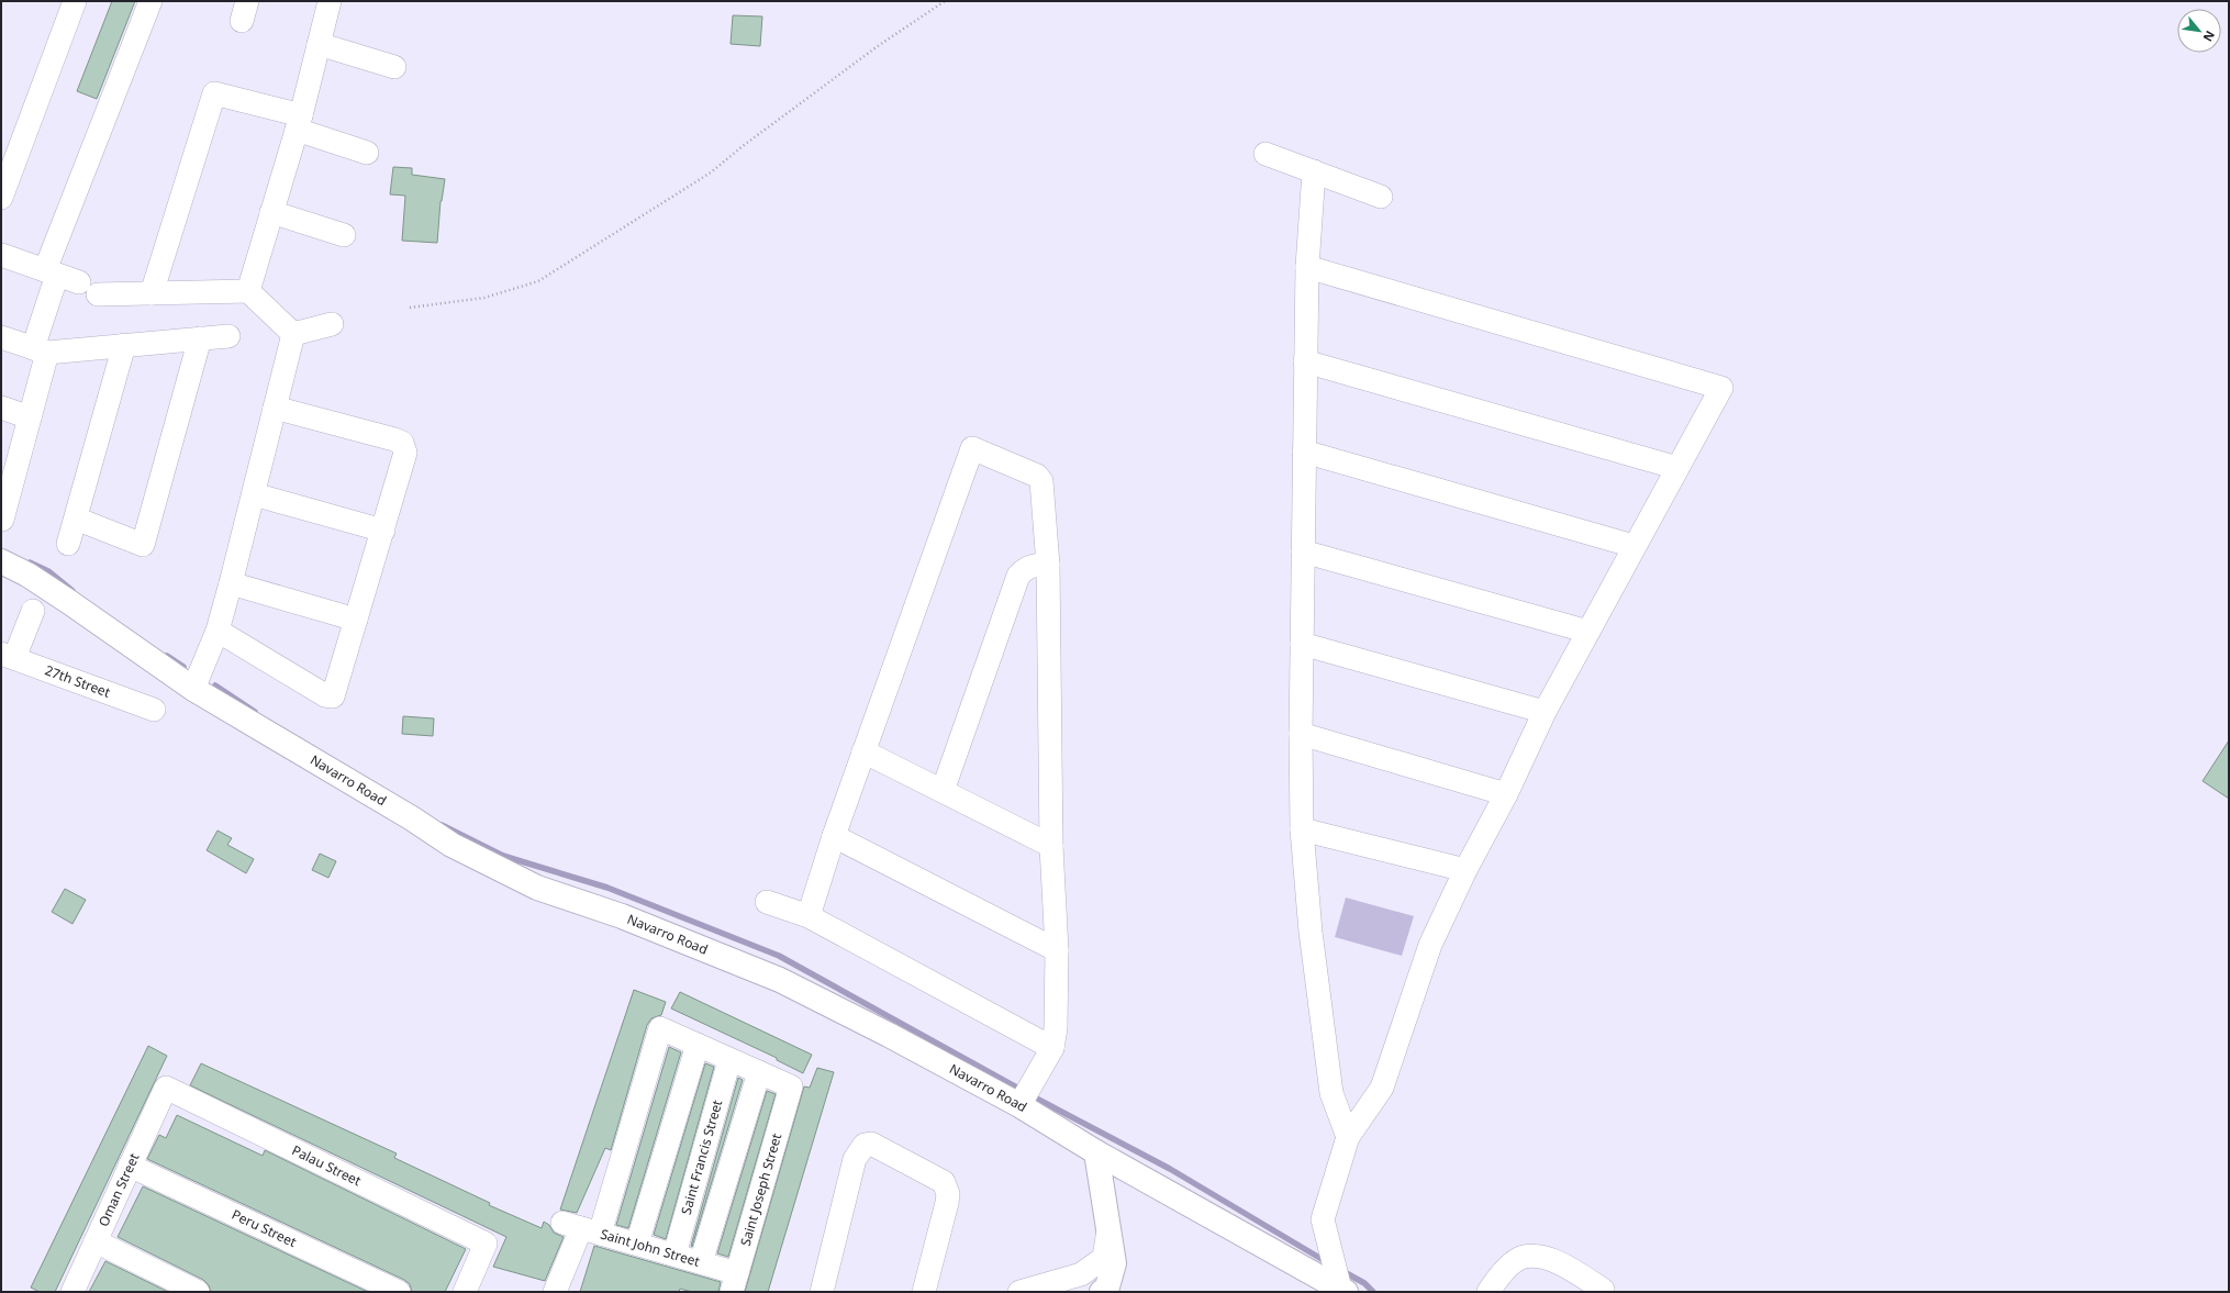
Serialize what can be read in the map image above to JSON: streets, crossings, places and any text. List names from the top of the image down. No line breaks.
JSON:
{"streets":{"street":["27th Street","Navarro Road","Saint Francis Street","Palau Street","Oman Street","Saint Joseph Street","Peru Street","Saint John Street"]},"crossings":[["Saint Francis Street","Saint John Street"],["Palau Street","Oman Street"],["Oman Street","Peru Street"],["Saint Joseph Street","Saint John Street"]],"north":"bottom right"}
